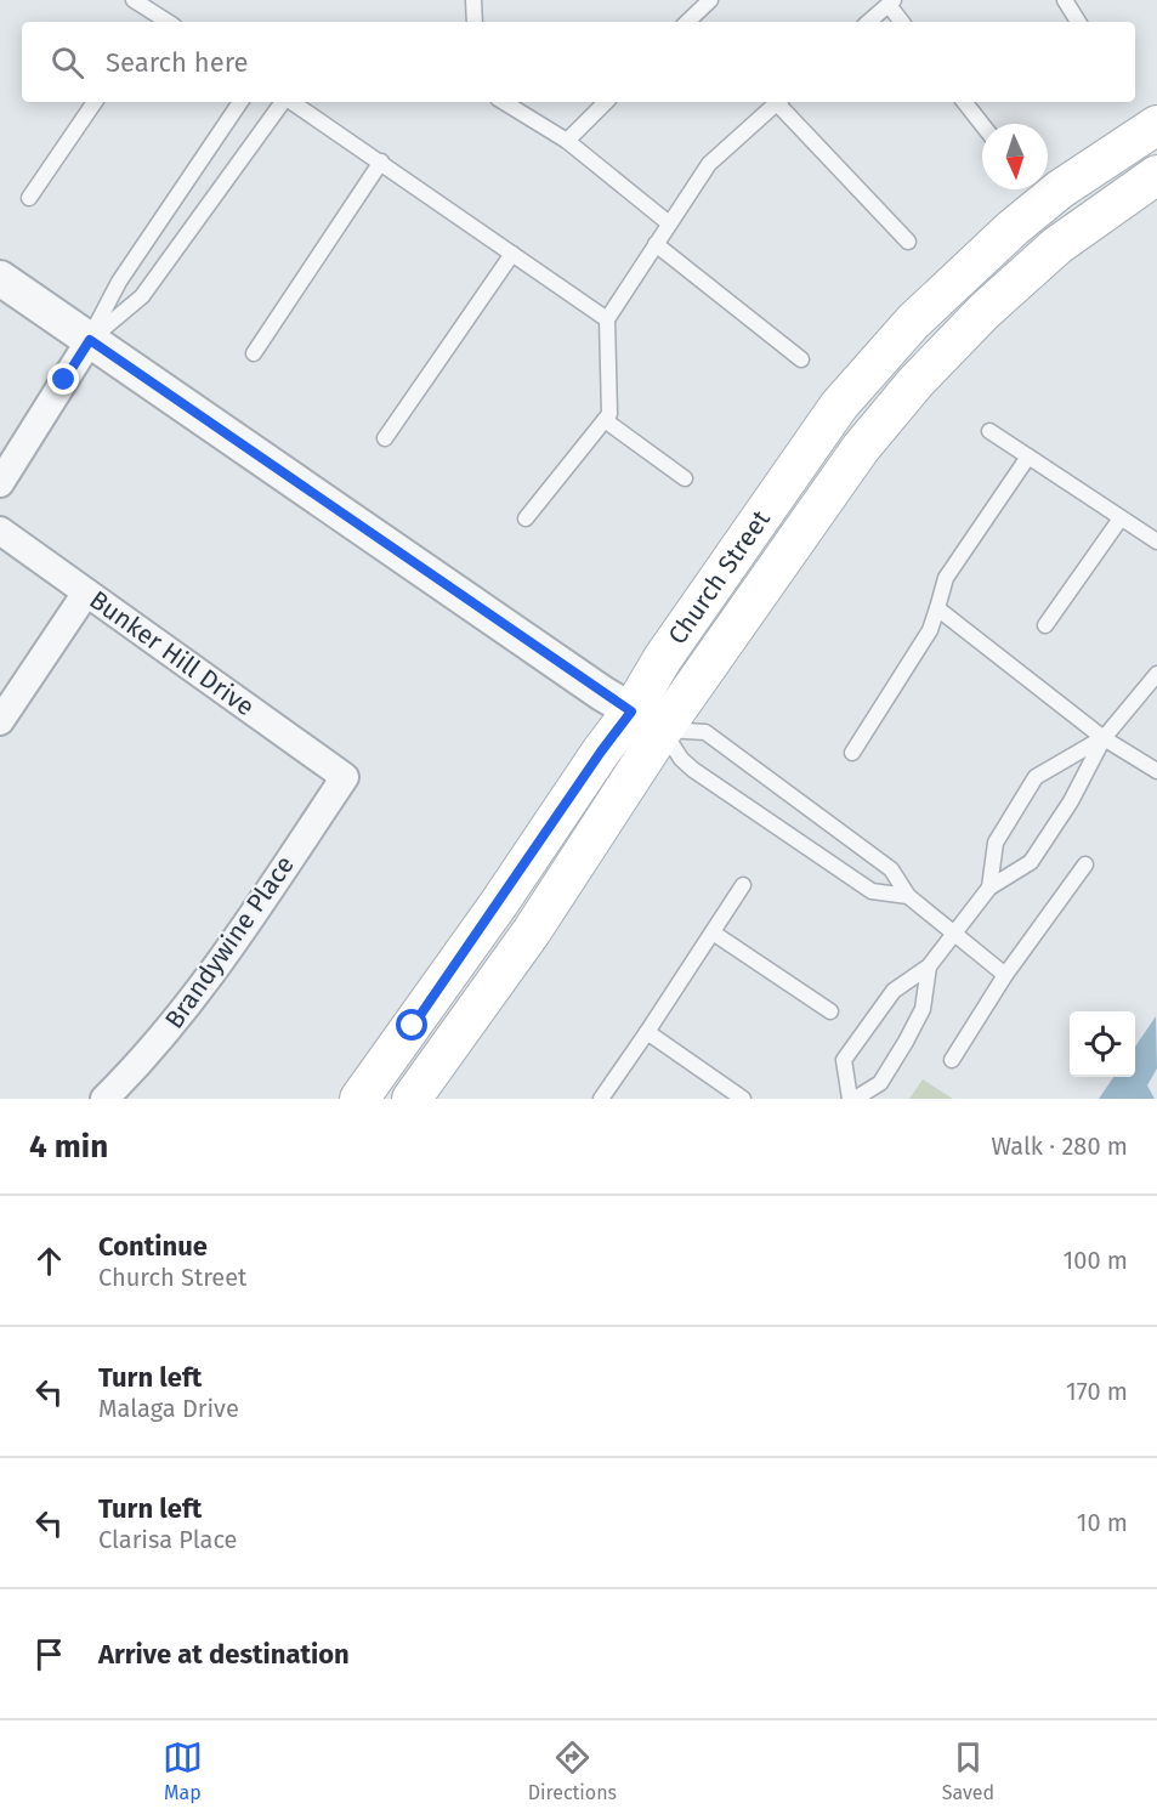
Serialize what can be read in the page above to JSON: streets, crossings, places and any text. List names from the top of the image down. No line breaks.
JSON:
{"streets":{"main road":["Church Street"],"street":["Bunker Hill Drive","Brandywine Place"]},"crossings":[["Bunker Hill Drive","Brandywine Place"]],"north":"bottom","page":{"search":"Search here","heading":["4 min","Walk · 280 m"],"list":[["Continue","Church Street","100 m"],["Turn left","Malaga Drive","170 m"],["Turn left","Clarisa Place","10 m"],"Arrive at destination"],"nav":["Map","Directions","Saved"]}}
